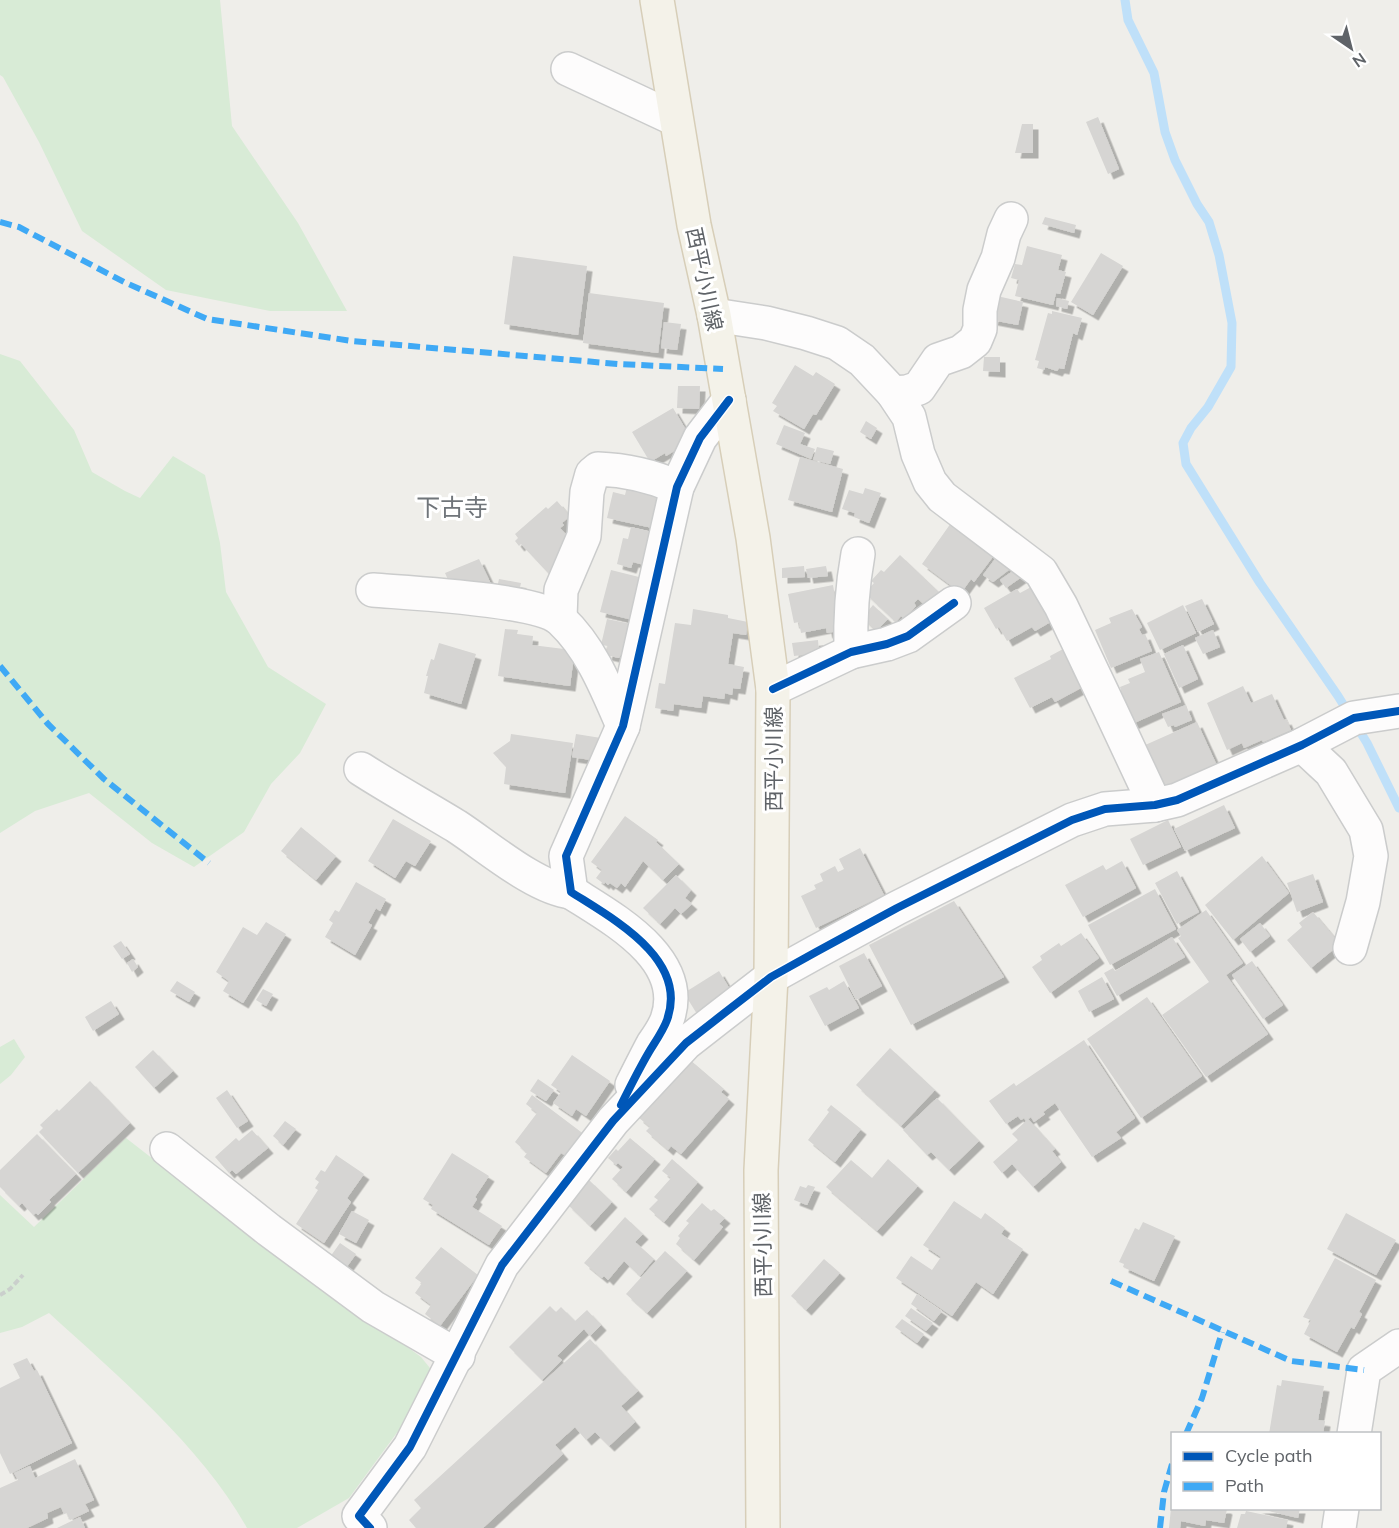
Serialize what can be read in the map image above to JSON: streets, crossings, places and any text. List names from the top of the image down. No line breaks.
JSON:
{"streets":{"main road":["西平小川線"]},"districts":["下古寺"],"legend":["Cycle path","Path"],"north":"bottom right"}
